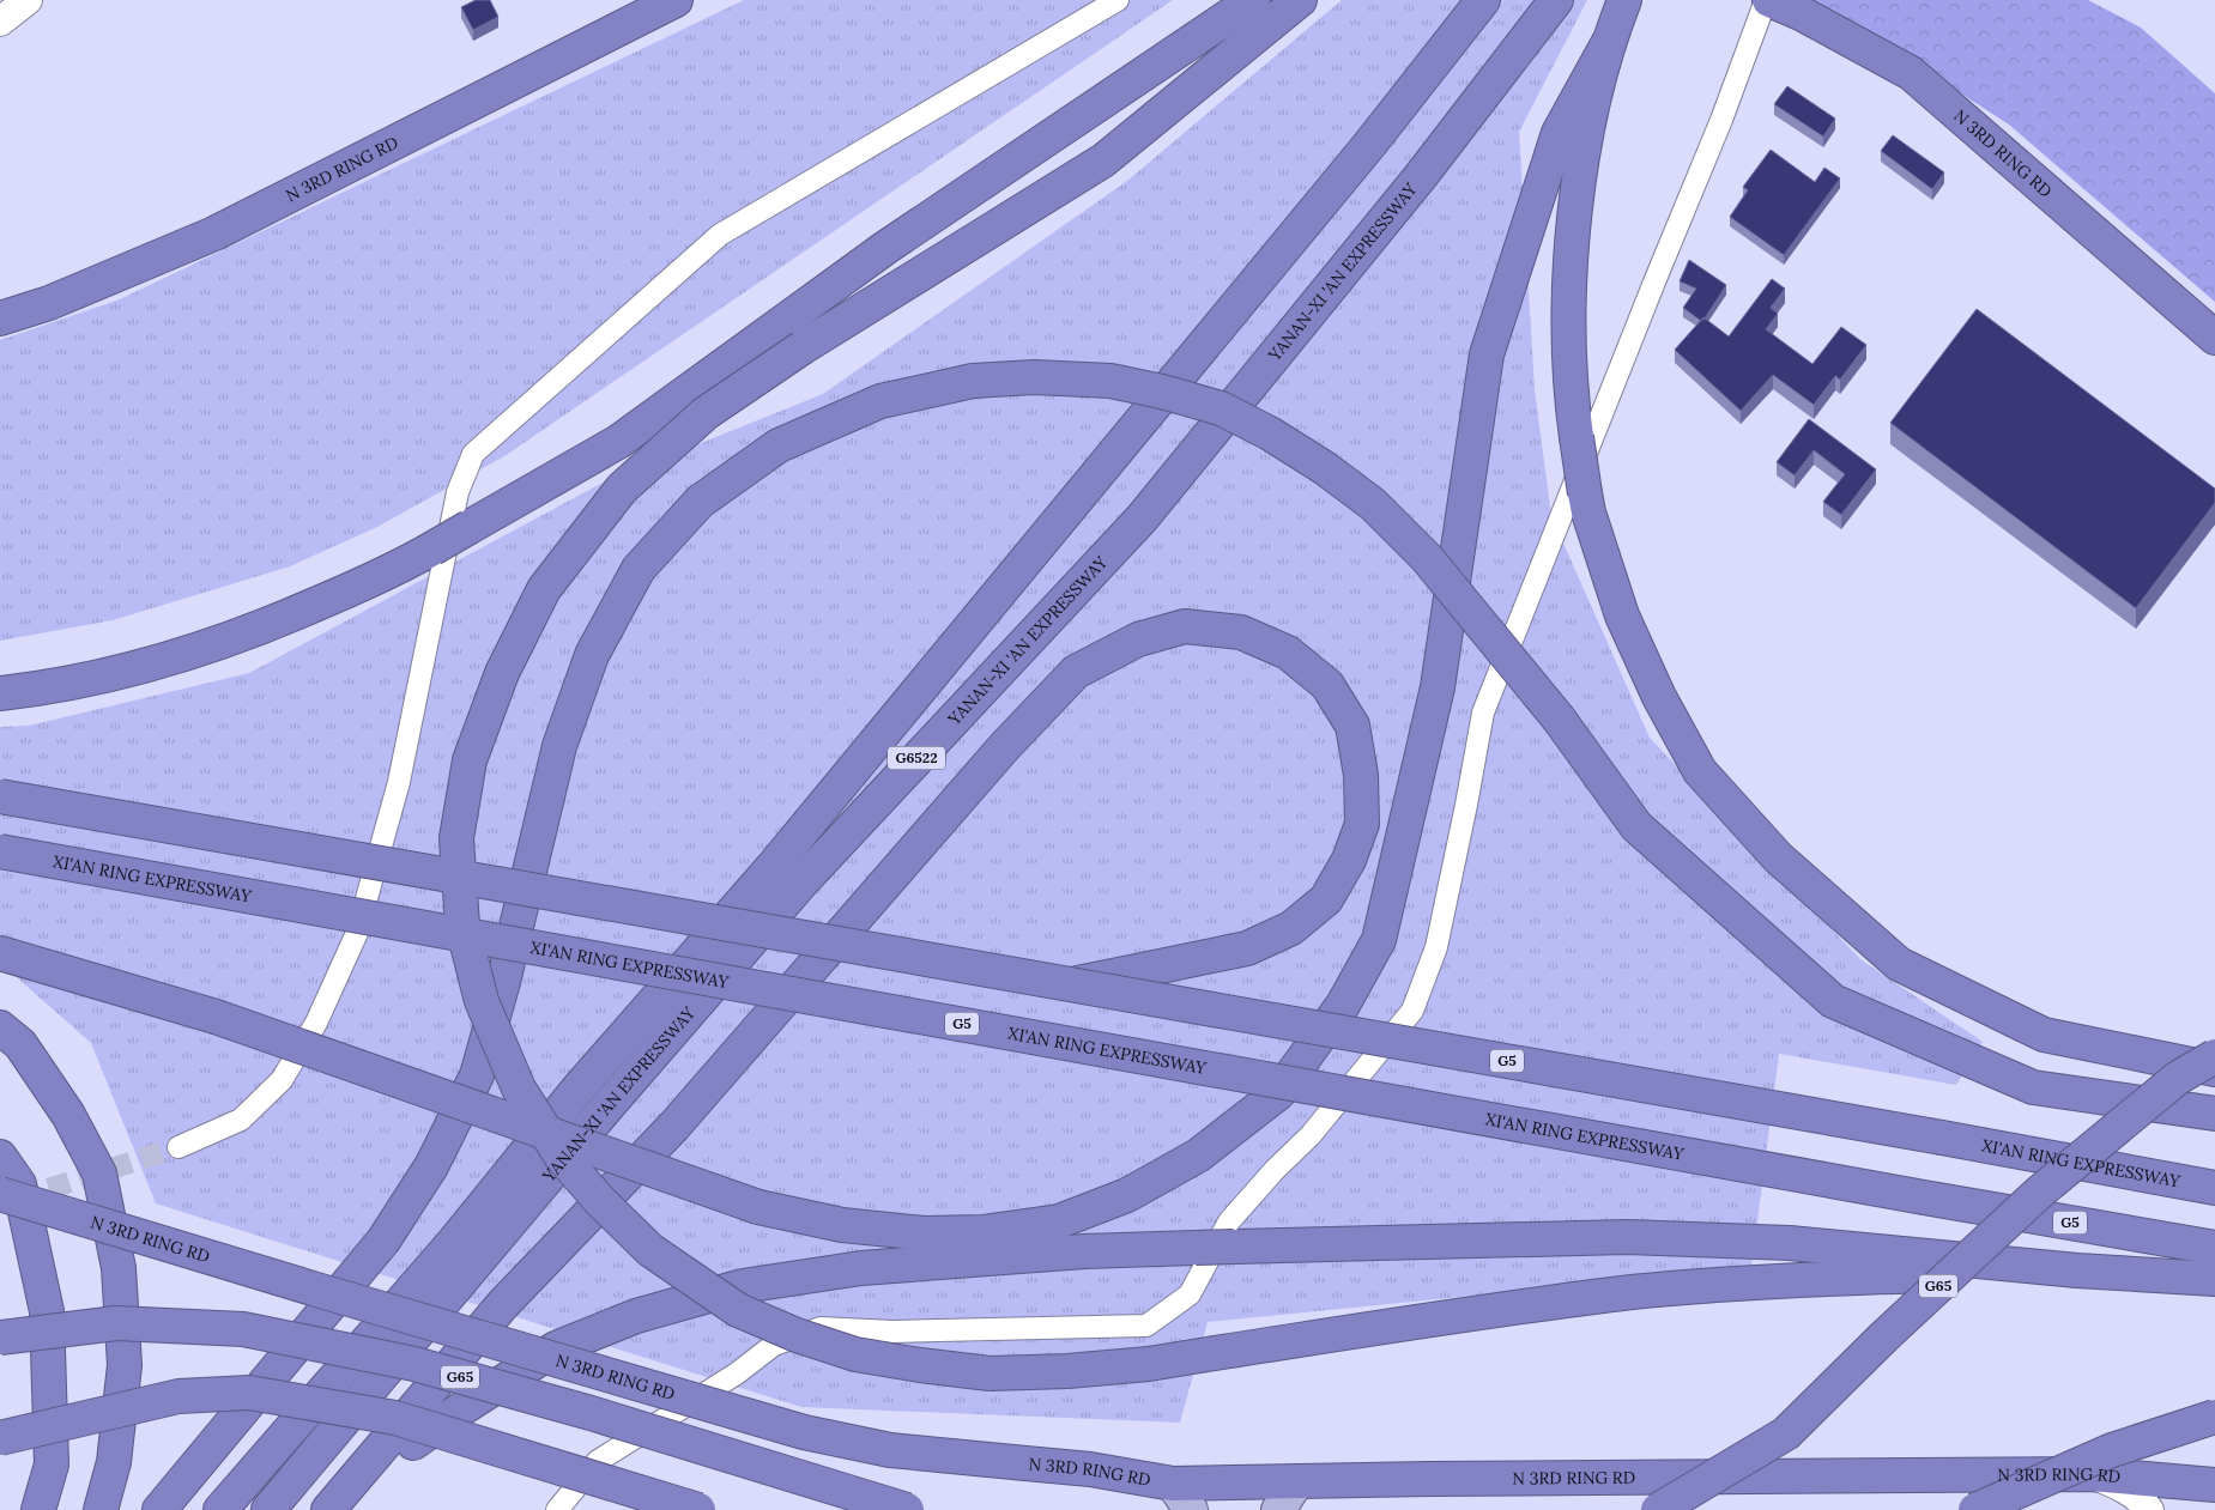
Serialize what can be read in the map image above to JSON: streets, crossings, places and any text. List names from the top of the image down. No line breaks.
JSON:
{"streets":{"highway":["N 3RD RING RD","YANAN-XI 'AN EXPRESSWAY","G6522","XI'AN RING EXPRESSWAY","G5","G65"]}}
